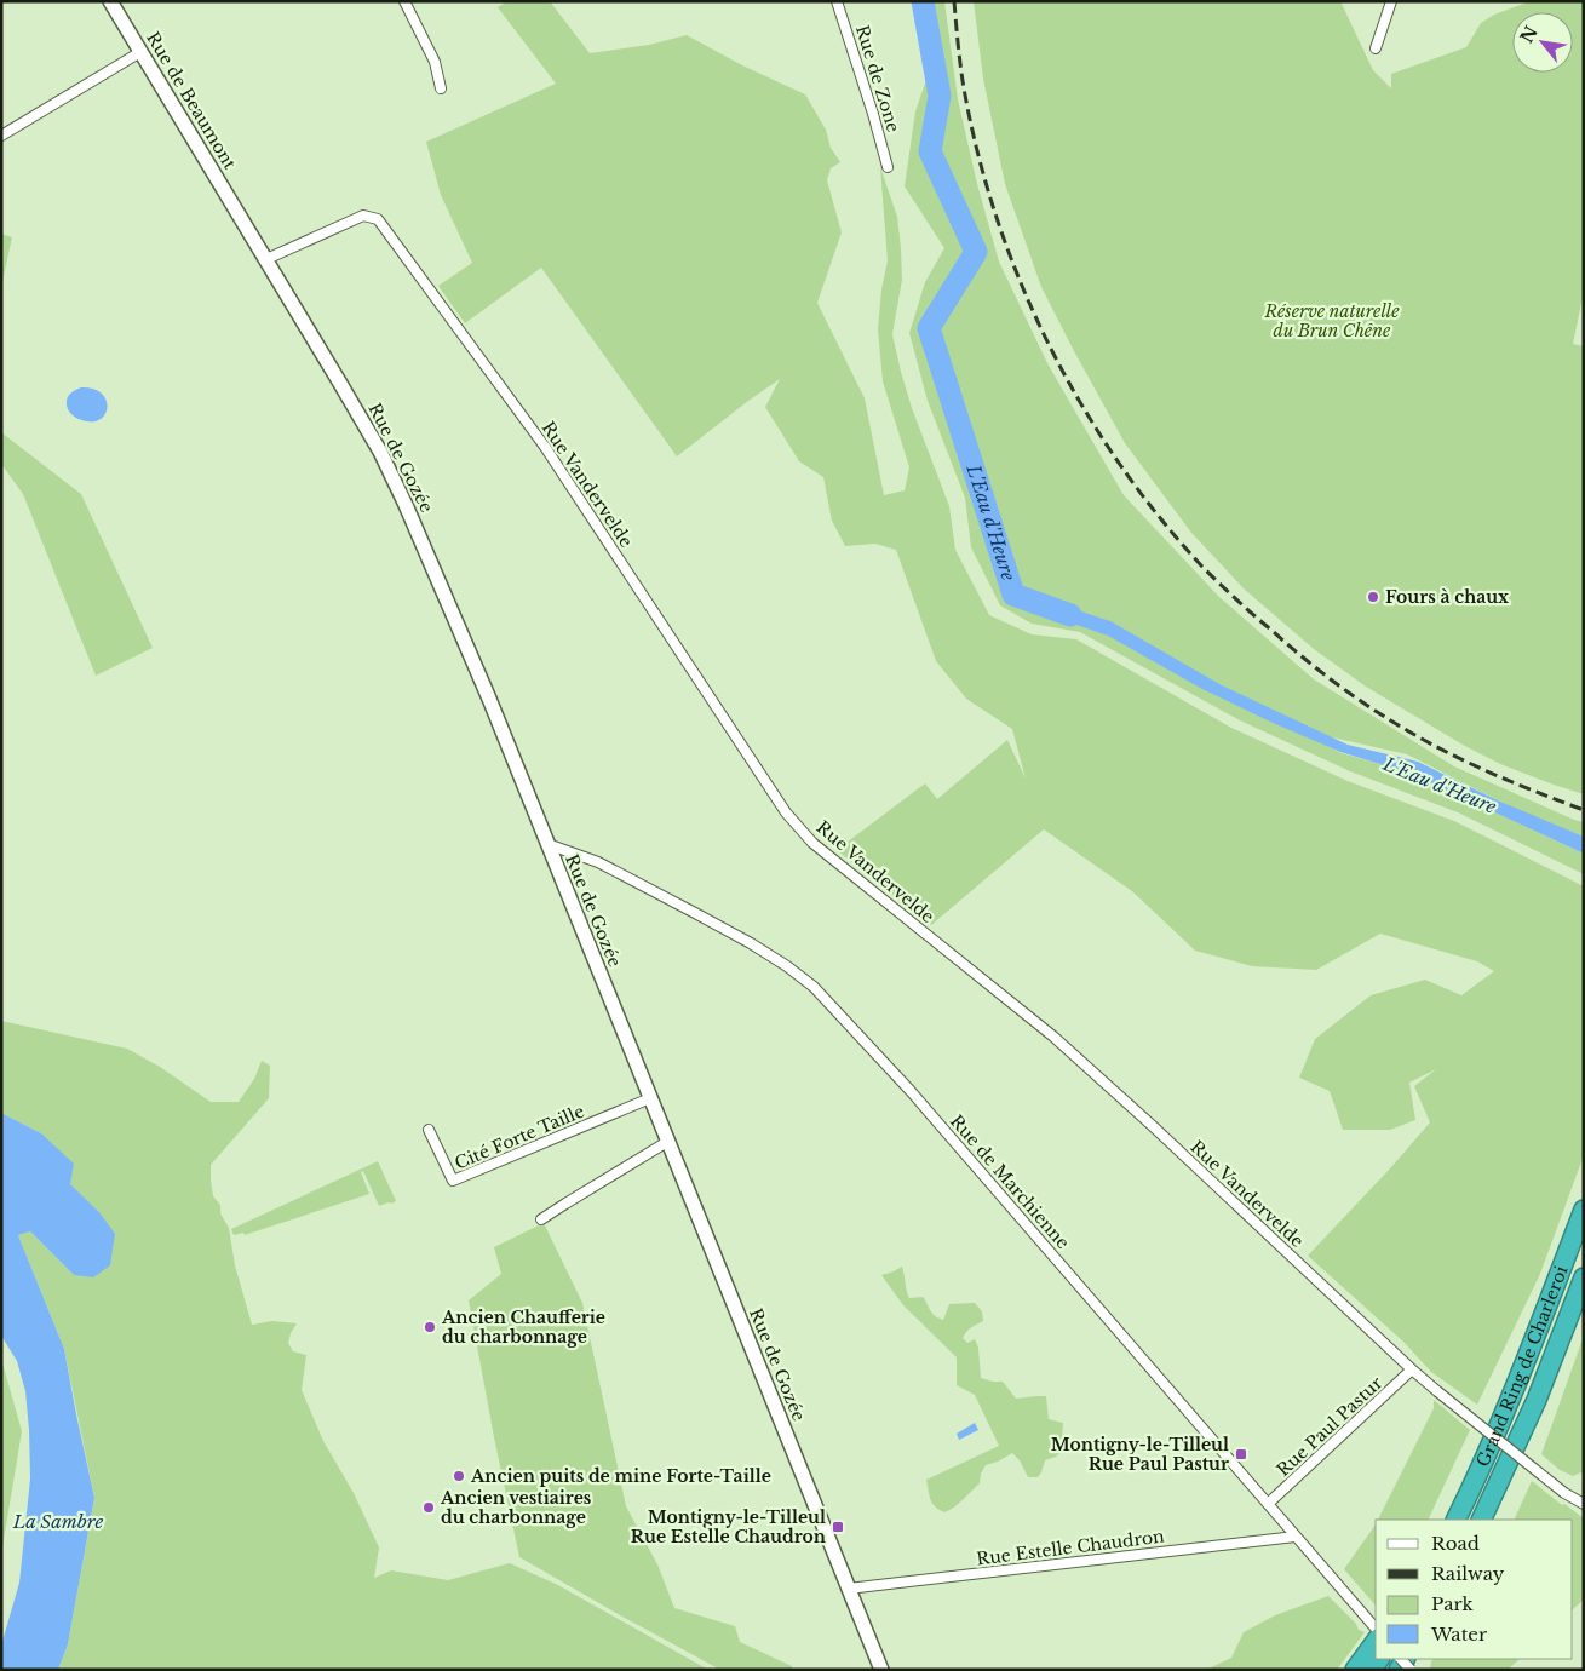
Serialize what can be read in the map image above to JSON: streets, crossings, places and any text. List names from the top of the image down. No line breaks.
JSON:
{"streets":{"highway":["Grand Ring de Charleroi"],"main road":["Rue de Beaumont","Rue de Gozée"],"street":["Rue de Zone","Rue Vandervelde","Cité Forte Taille","Rue de Marchienne","Rue Paul Pastur","Rue Estelle Chaudron"]},"crossings":[["Rue de Beaumont","Rue de Gozée"],["Rue de Gozée","Rue Vandervelde"],["Rue de Gozée","Cité Forte Taille"],["Rue de Gozée","Rue de Marchienne"],["Rue de Gozée","Rue Estelle Chaudron"],["Rue Vandervelde","Rue Paul Pastur"],["Rue de Marchienne","Rue Paul Pastur"],["Rue de Marchienne","Rue Estelle Chaudron"]],"water":["L'Eau d'Heure","La Sambre"],"parks":["Réserve naturelle du Brun Chêne"],"places":{"other":["Fours à chaux","Ancien Chaufferie du charbonnage","Ancien puits de mine Forte-Taille","Ancien vestiaires du charbonnage"],"transit":["Montigny-le-Tilleul Rue Paul Pastur","Montigny-le-Tilleul Rue Estelle Chaudron"]},"legend":["Road","Railway","Park","Water"],"north":"top left"}
